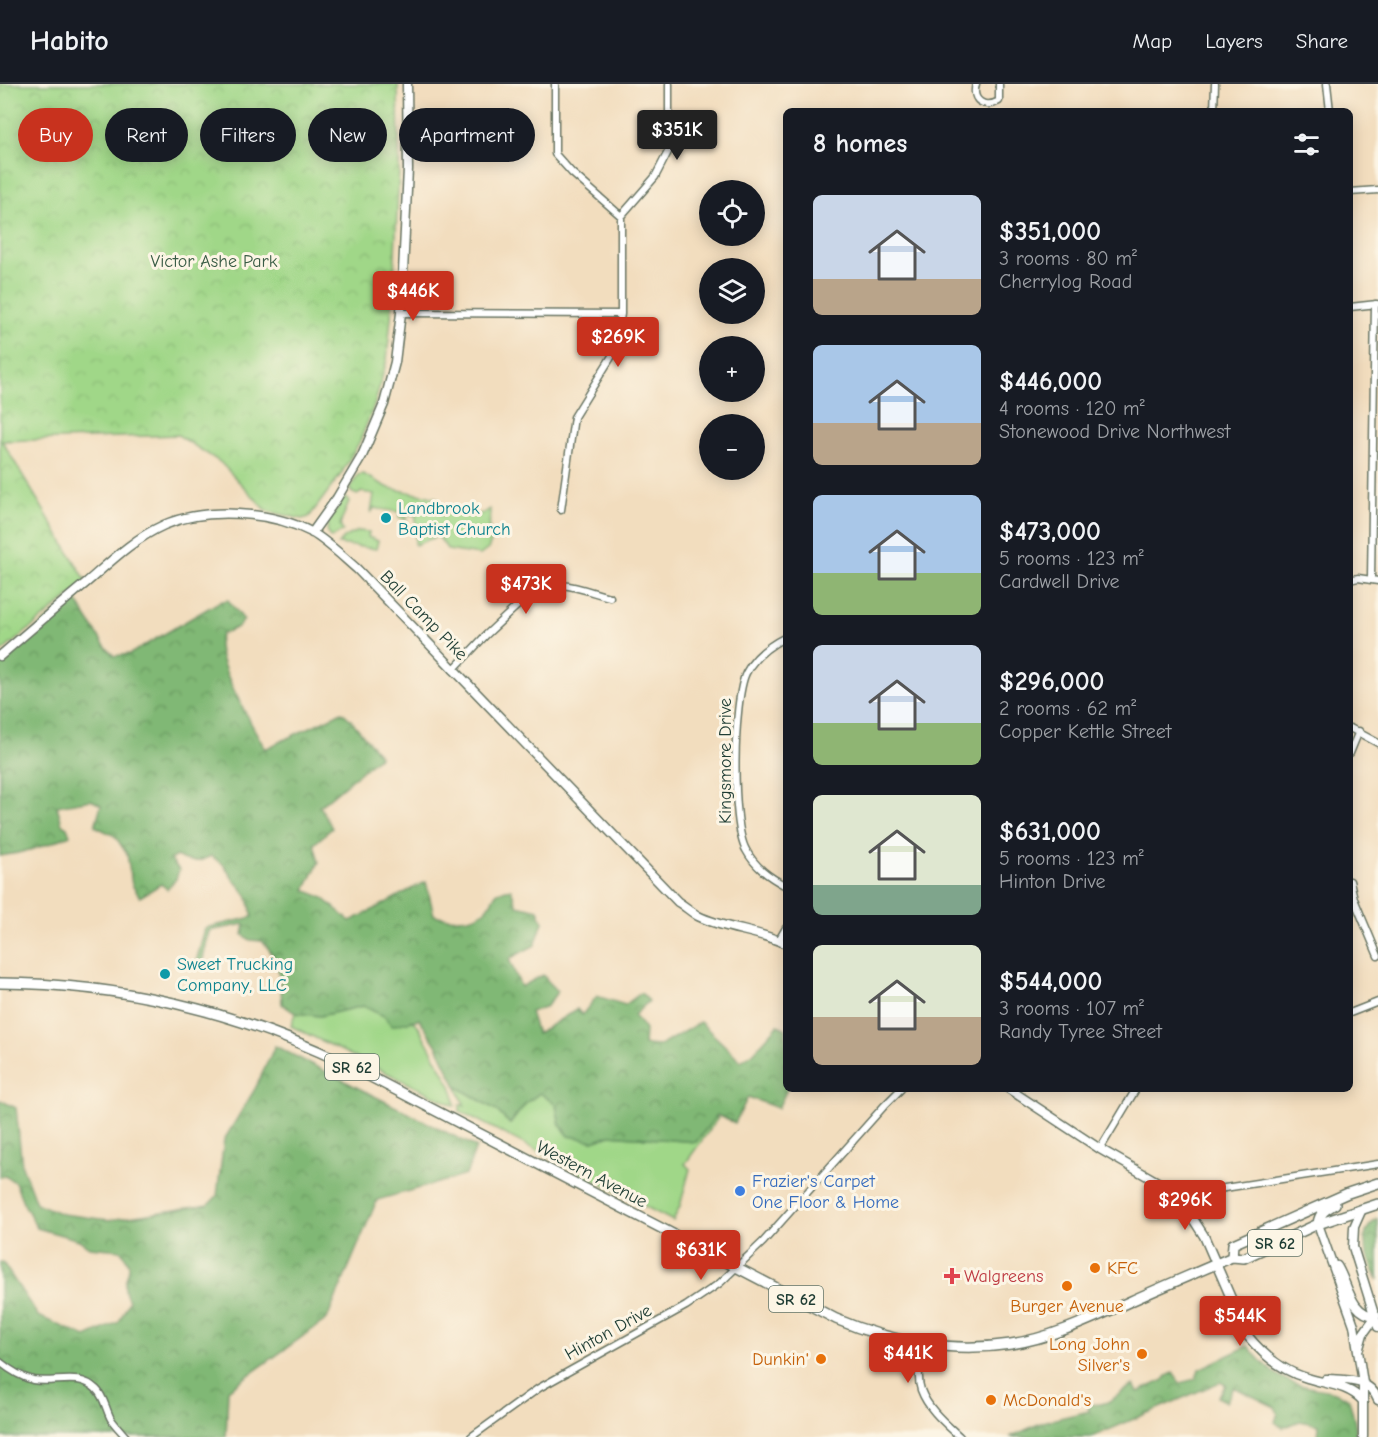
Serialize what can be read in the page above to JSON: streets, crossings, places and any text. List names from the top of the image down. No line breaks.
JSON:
{"streets":{"main road":["SR 62","Western Avenue"],"street":["Ball Camp Pike","Kingsmore Drive","Hinton Drive"]},"crossings":[["Western Avenue","Hinton Drive"]],"parks":["Victor Ashe Park"],"places":{"other":["Landbrook Baptist Church","Sweet Trucking Company, LLC","Frazier's Carpet One Floor & Home","KFC","Burger Avenue","Long John Silver's","Dunkin'","McDonald's"],"health":["Walgreens"]},"page":{"header":"Habito","nav":["Map","Layers","Share"],"chip":["Buy","Rent","Filters","New","Apartment"],"heading":"8 homes","price":["$351K","$446K","$269K","$473K","$296K","$631K","$544K","$441K"],"map_buttons":["+","−"],"list":[{"name":"$351,000","note":"3 rooms · 80 m² · Cherrylog Road"},{"name":"$446,000","note":"4 rooms · 120 m² · Stonewood Drive Northwest"},{"name":"$473,000","note":"5 rooms · 123 m² · Cardwell Drive"},{"name":"$296,000","note":"2 rooms · 62 m² · Copper Kettle Street"},{"name":"$631,000","note":"5 rooms · 123 m² · Hinton Drive"},{"name":"$544,000","note":"3 rooms · 107 m² · Randy Tyree Street"}]}}
